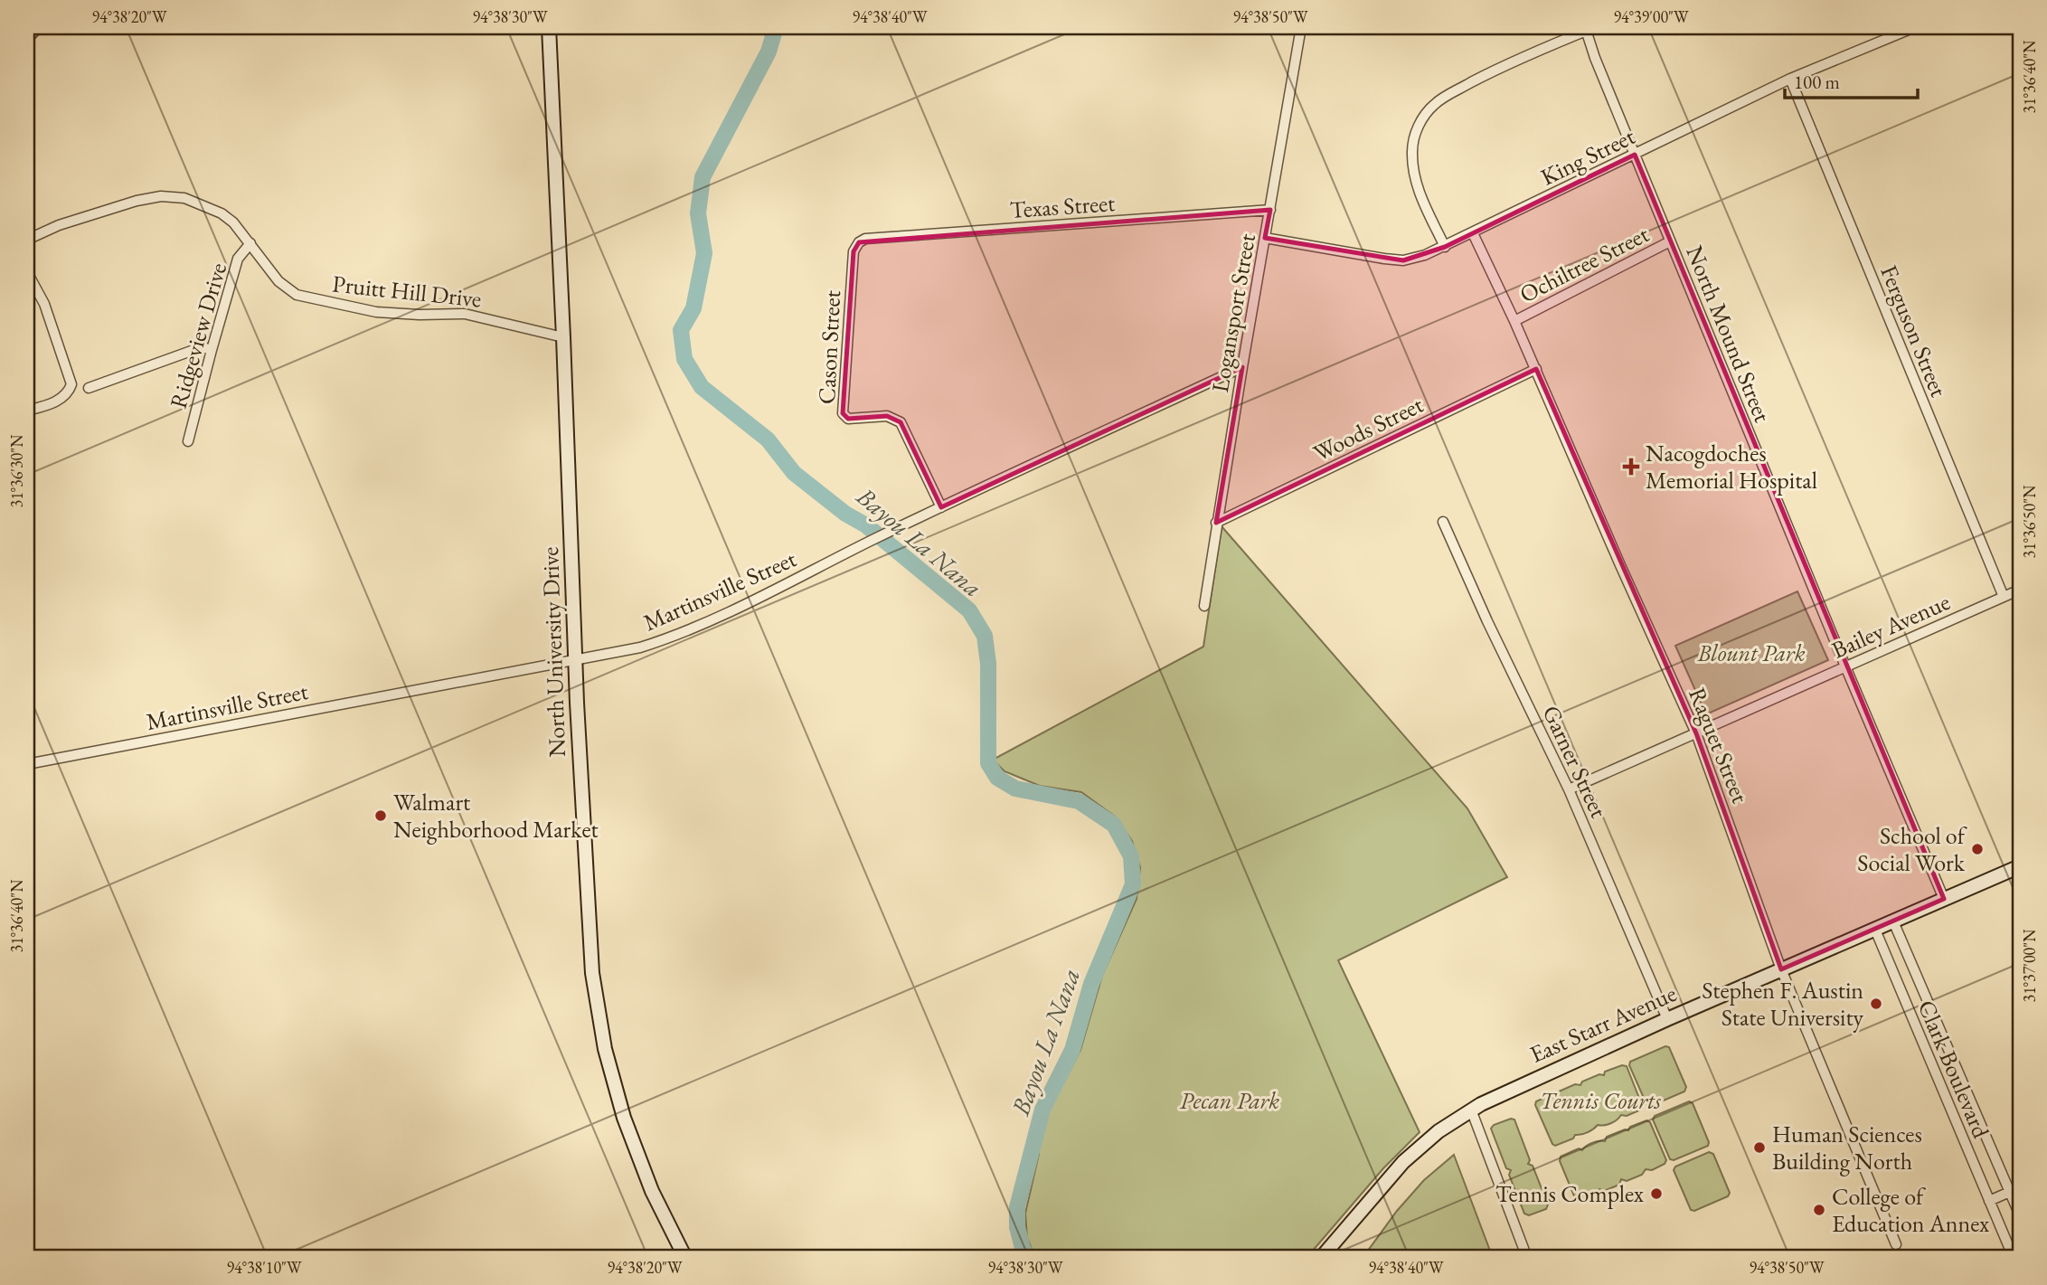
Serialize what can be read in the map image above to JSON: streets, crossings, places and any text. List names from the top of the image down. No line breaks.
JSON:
{"streets":{"main road":["North University Drive","East Starr Avenue"],"street":["King Street","Texas Street","Ochiltree Street","Pruitt Hill Drive","Logansport Street","Ferguson Street","North Mound Street","Ridgeview Drive","Cason Street","Woods Street","Martinsville Street","Bailey Avenue","Raguet Street","Garner Street","Clark Boulevard"]},"crossings":[["King Street","Logansport Street"],["King Street","Ferguson Street"],["King Street","North Mound Street"],["King Street","Raguet Street"],["Texas Street","Logansport Street"],["Texas Street","Cason Street"],["Ochiltree Street","North Mound Street"],["Ochiltree Street","Raguet Street"],["Pruitt Hill Drive","Ridgeview Drive"],["Pruitt Hill Drive","North University Drive"],["Logansport Street","Woods Street"],["Logansport Street","Martinsville Street"],["Ferguson Street","Bailey Avenue"],["North Mound Street","Bailey Avenue"],["North Mound Street","East Starr Avenue"],["Cason Street","Martinsville Street"],["Woods Street","Raguet Street"],["Martinsville Street","North University Drive"],["Bailey Avenue","Raguet Street"],["Bailey Avenue","Garner Street"],["Raguet Street","East Starr Avenue"],["Garner Street","East Starr Avenue"],["East Starr Avenue","Clark Boulevard"]],"water":["Bayou La Nana"],"parks":["Blount Park","Pecan Park","Tennis Courts"],"places":{"health":["Nacogdoches Memorial Hospital"],"other":["Walmart Neighborhood Market","School of Social Work","Stephen F. Austin State University","Human Sciences Building North","Tennis Complex","College of Education Annex"]},"scale_bar":"100 m","coordinates":["94°38'20\"W","94°38'30\"W","94°38'40\"W","94°38'50\"W","94°39'00\"W","31°36'40\"N","31°36'30\"N","31°36'50\"N","31°37'00\"N","94°38'10\"W"]}
